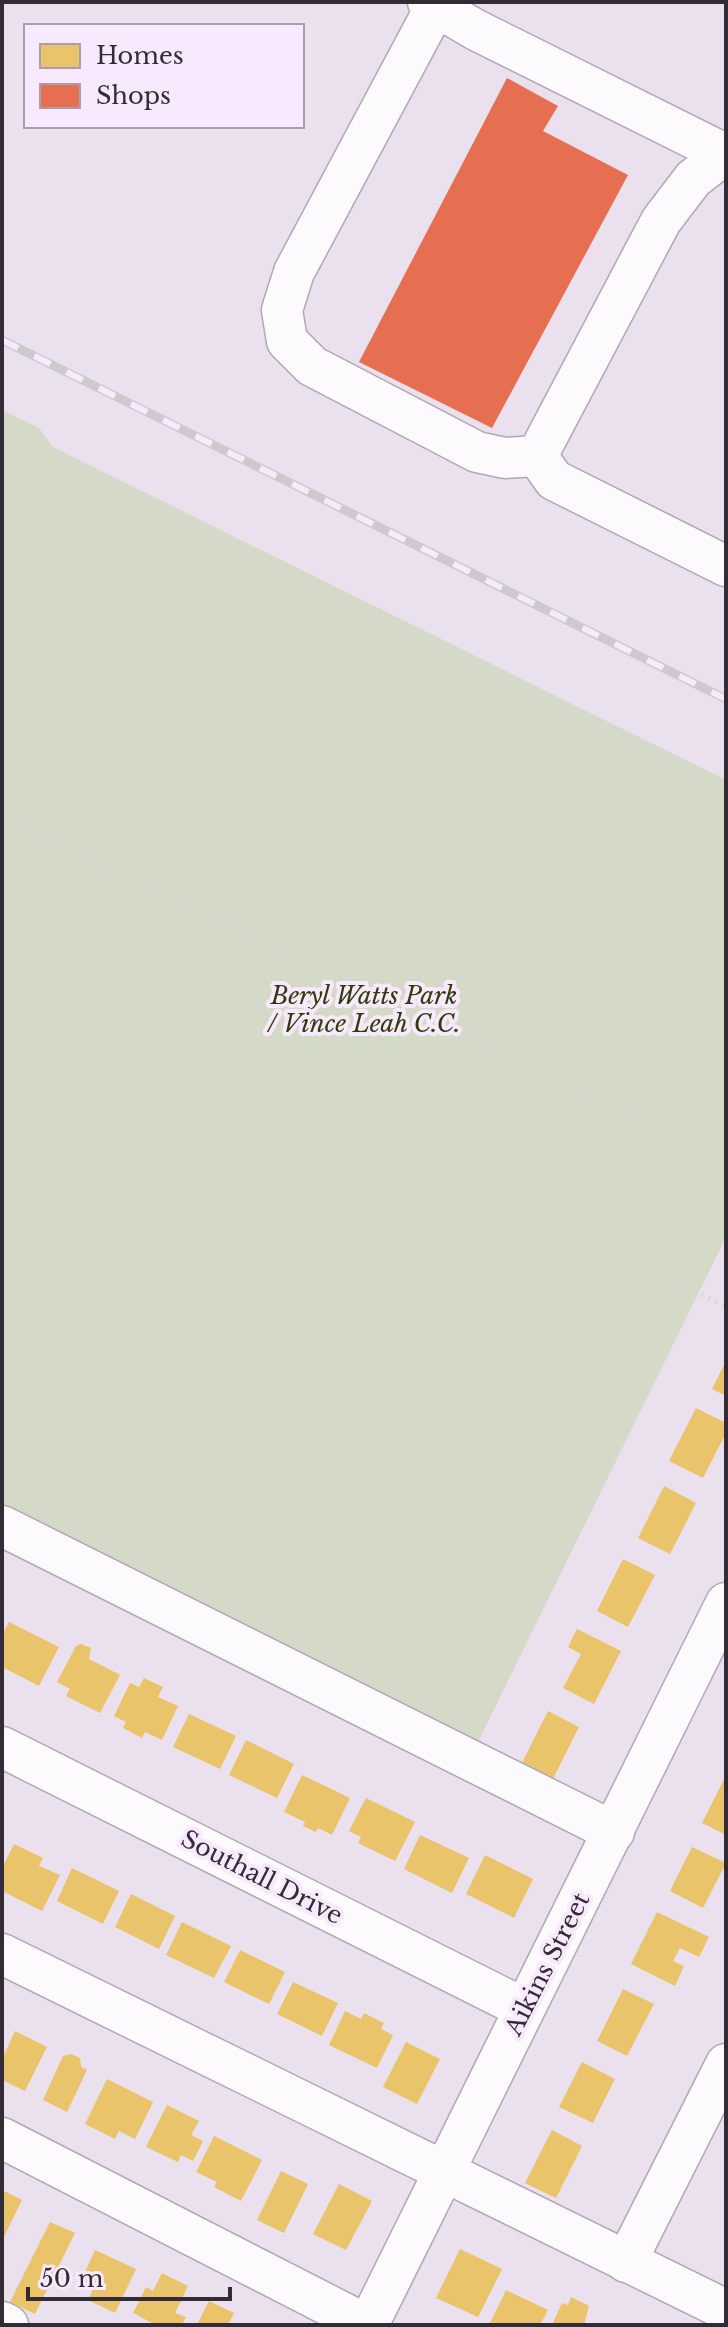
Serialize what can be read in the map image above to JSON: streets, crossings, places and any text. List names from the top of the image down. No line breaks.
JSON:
{"streets":{"street":["Southall Drive","Aikins Street"]},"crossings":[["Southall Drive","Aikins Street"]],"parks":["Beryl Watts Park / Vince Leah C.C."],"legend":["Homes","Shops"],"scale_bar":"50 m"}
